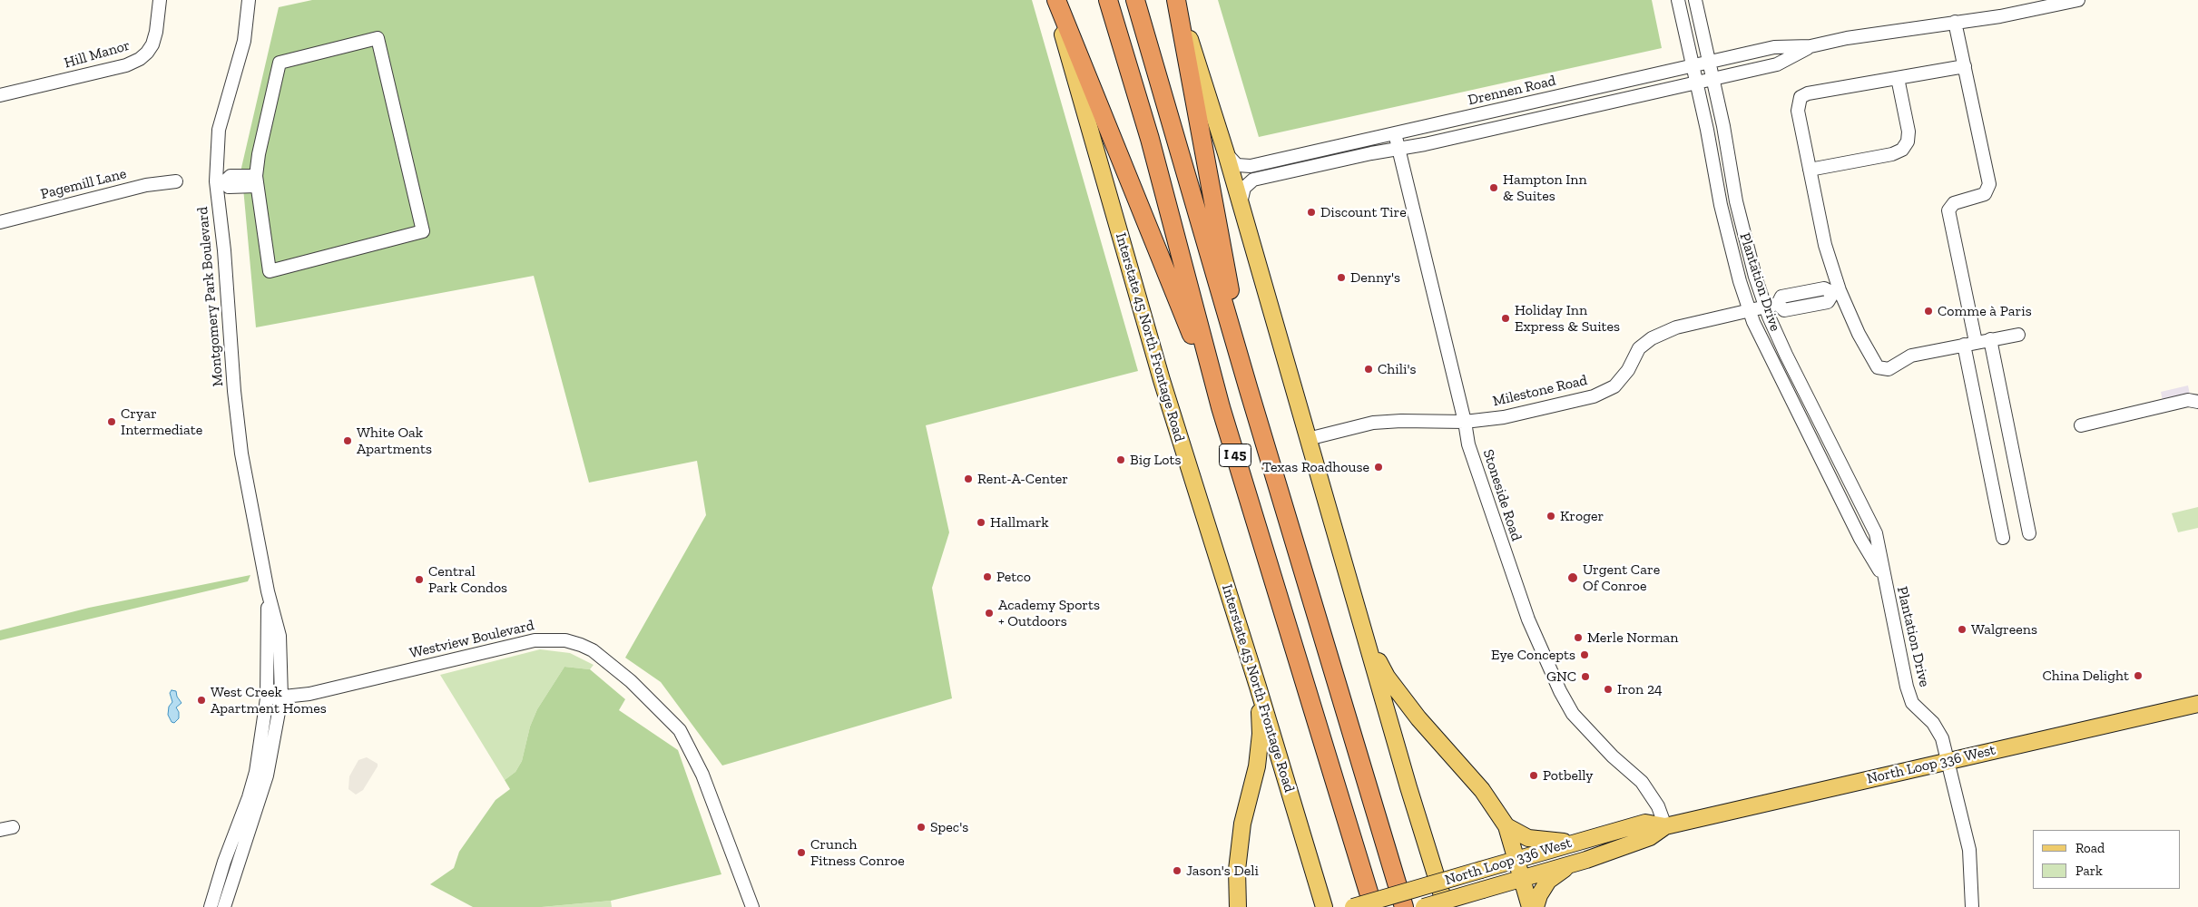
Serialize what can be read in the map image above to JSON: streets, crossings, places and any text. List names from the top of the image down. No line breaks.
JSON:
{"streets":{"highway":["I 45"],"main road":["Interstate 45 North Frontage Road","North Loop 336 West"],"street":["Hill Manor","Drennen Road","Pagemill Lane","Plantation Drive","Montgomery Park Boulevard","Milestone Road","Stoneside Road","Westview Boulevard"]},"crossings":[["Drennen Road","Plantation Drive"],["Drennen Road","Stoneside Road"],["Plantation Drive","Milestone Road"],["Plantation Drive","North Loop 336 West"],["Montgomery Park Boulevard","Westview Boulevard"],["Milestone Road","Stoneside Road"],["Stoneside Road","North Loop 336 West"]],"places":["Hampton Inn & Suites","Discount Tire","Denny's","Comme à Paris","Holiday Inn Express & Suites","Chili's","Cryar Intermediate","White Oak Apartments","Big Lots","Texas Roadhouse","Rent-A-Center","Kroger","Hallmark","Petco","Urgent Care Of Conroe","Central Park Condos","Academy Sports + Outdoors","Walgreens","Merle Norman","Eye Concepts","China Delight","GNC","Iron 24","West Creek Apartment Homes","Potbelly","Spec's","Crunch Fitness Conroe","Jason's Deli"],"legend":["Road","Park"]}
